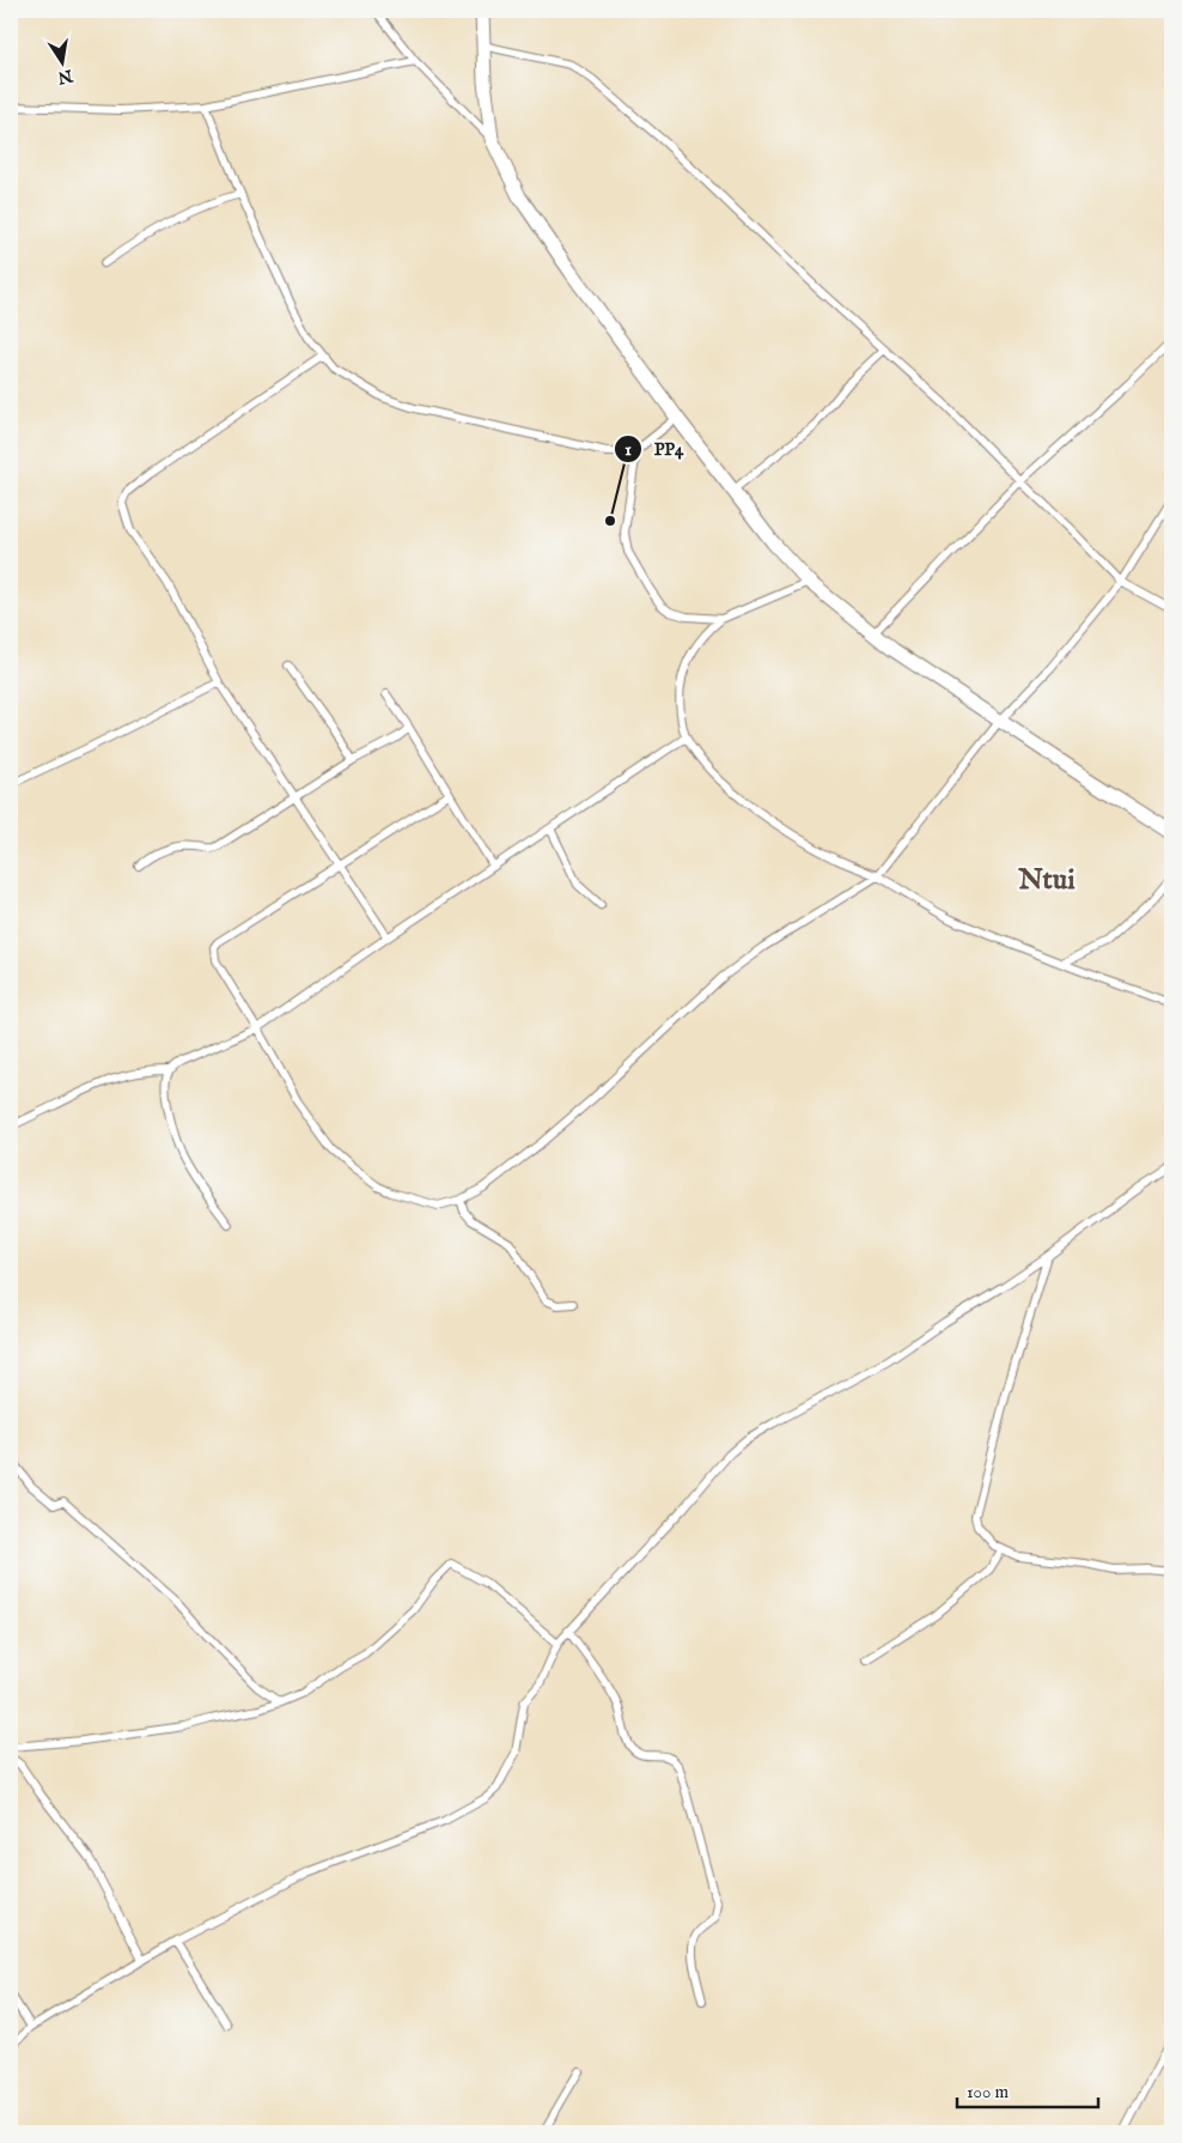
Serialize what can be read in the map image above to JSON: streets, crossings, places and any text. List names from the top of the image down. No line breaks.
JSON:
{"districts":["Ntui"],"places":["PP4"],"scale_bar":"100 m","north":"bottom"}
